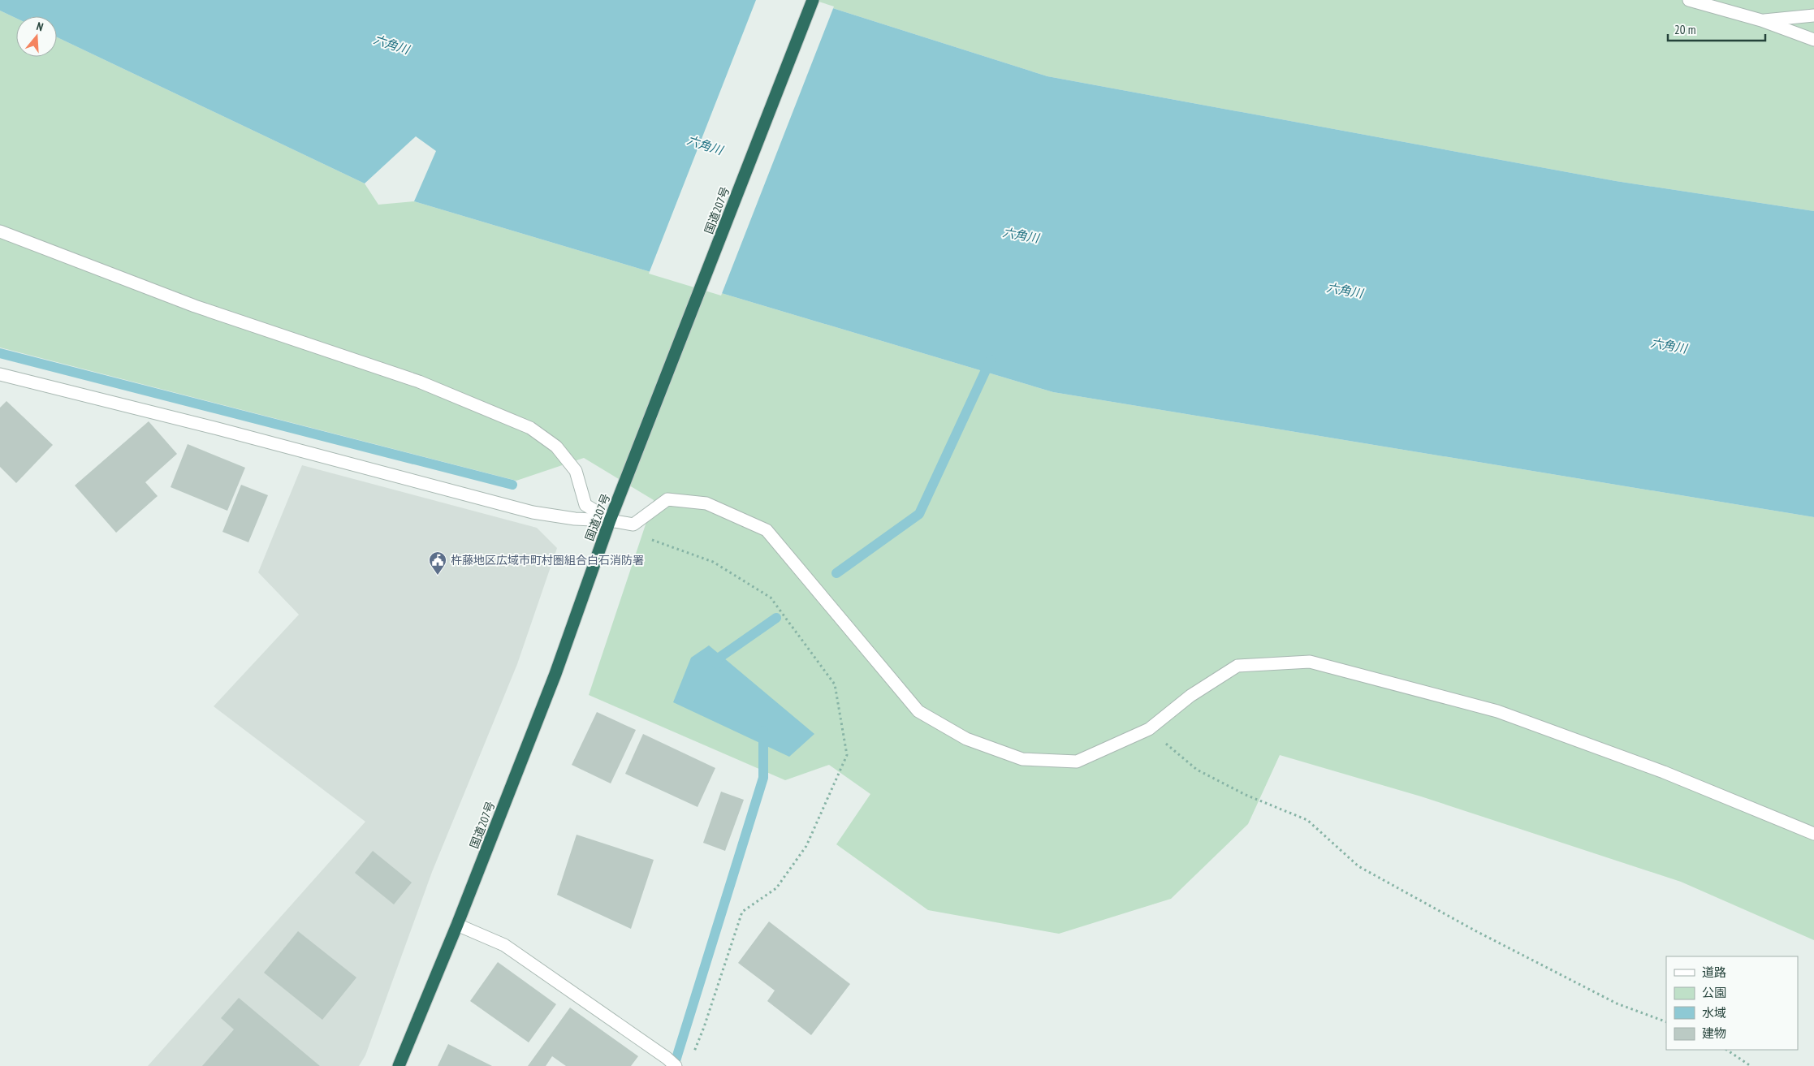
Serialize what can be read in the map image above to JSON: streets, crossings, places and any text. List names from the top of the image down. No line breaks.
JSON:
{"streets":{"highway":["国道207号"]},"water":["六角川"],"places":{"public building":["杵藤地区広域市町村圏組合白石消防署"]},"legend":["道路","公園","水域","建物"],"scale_bar":"20 m","north":"top"}
